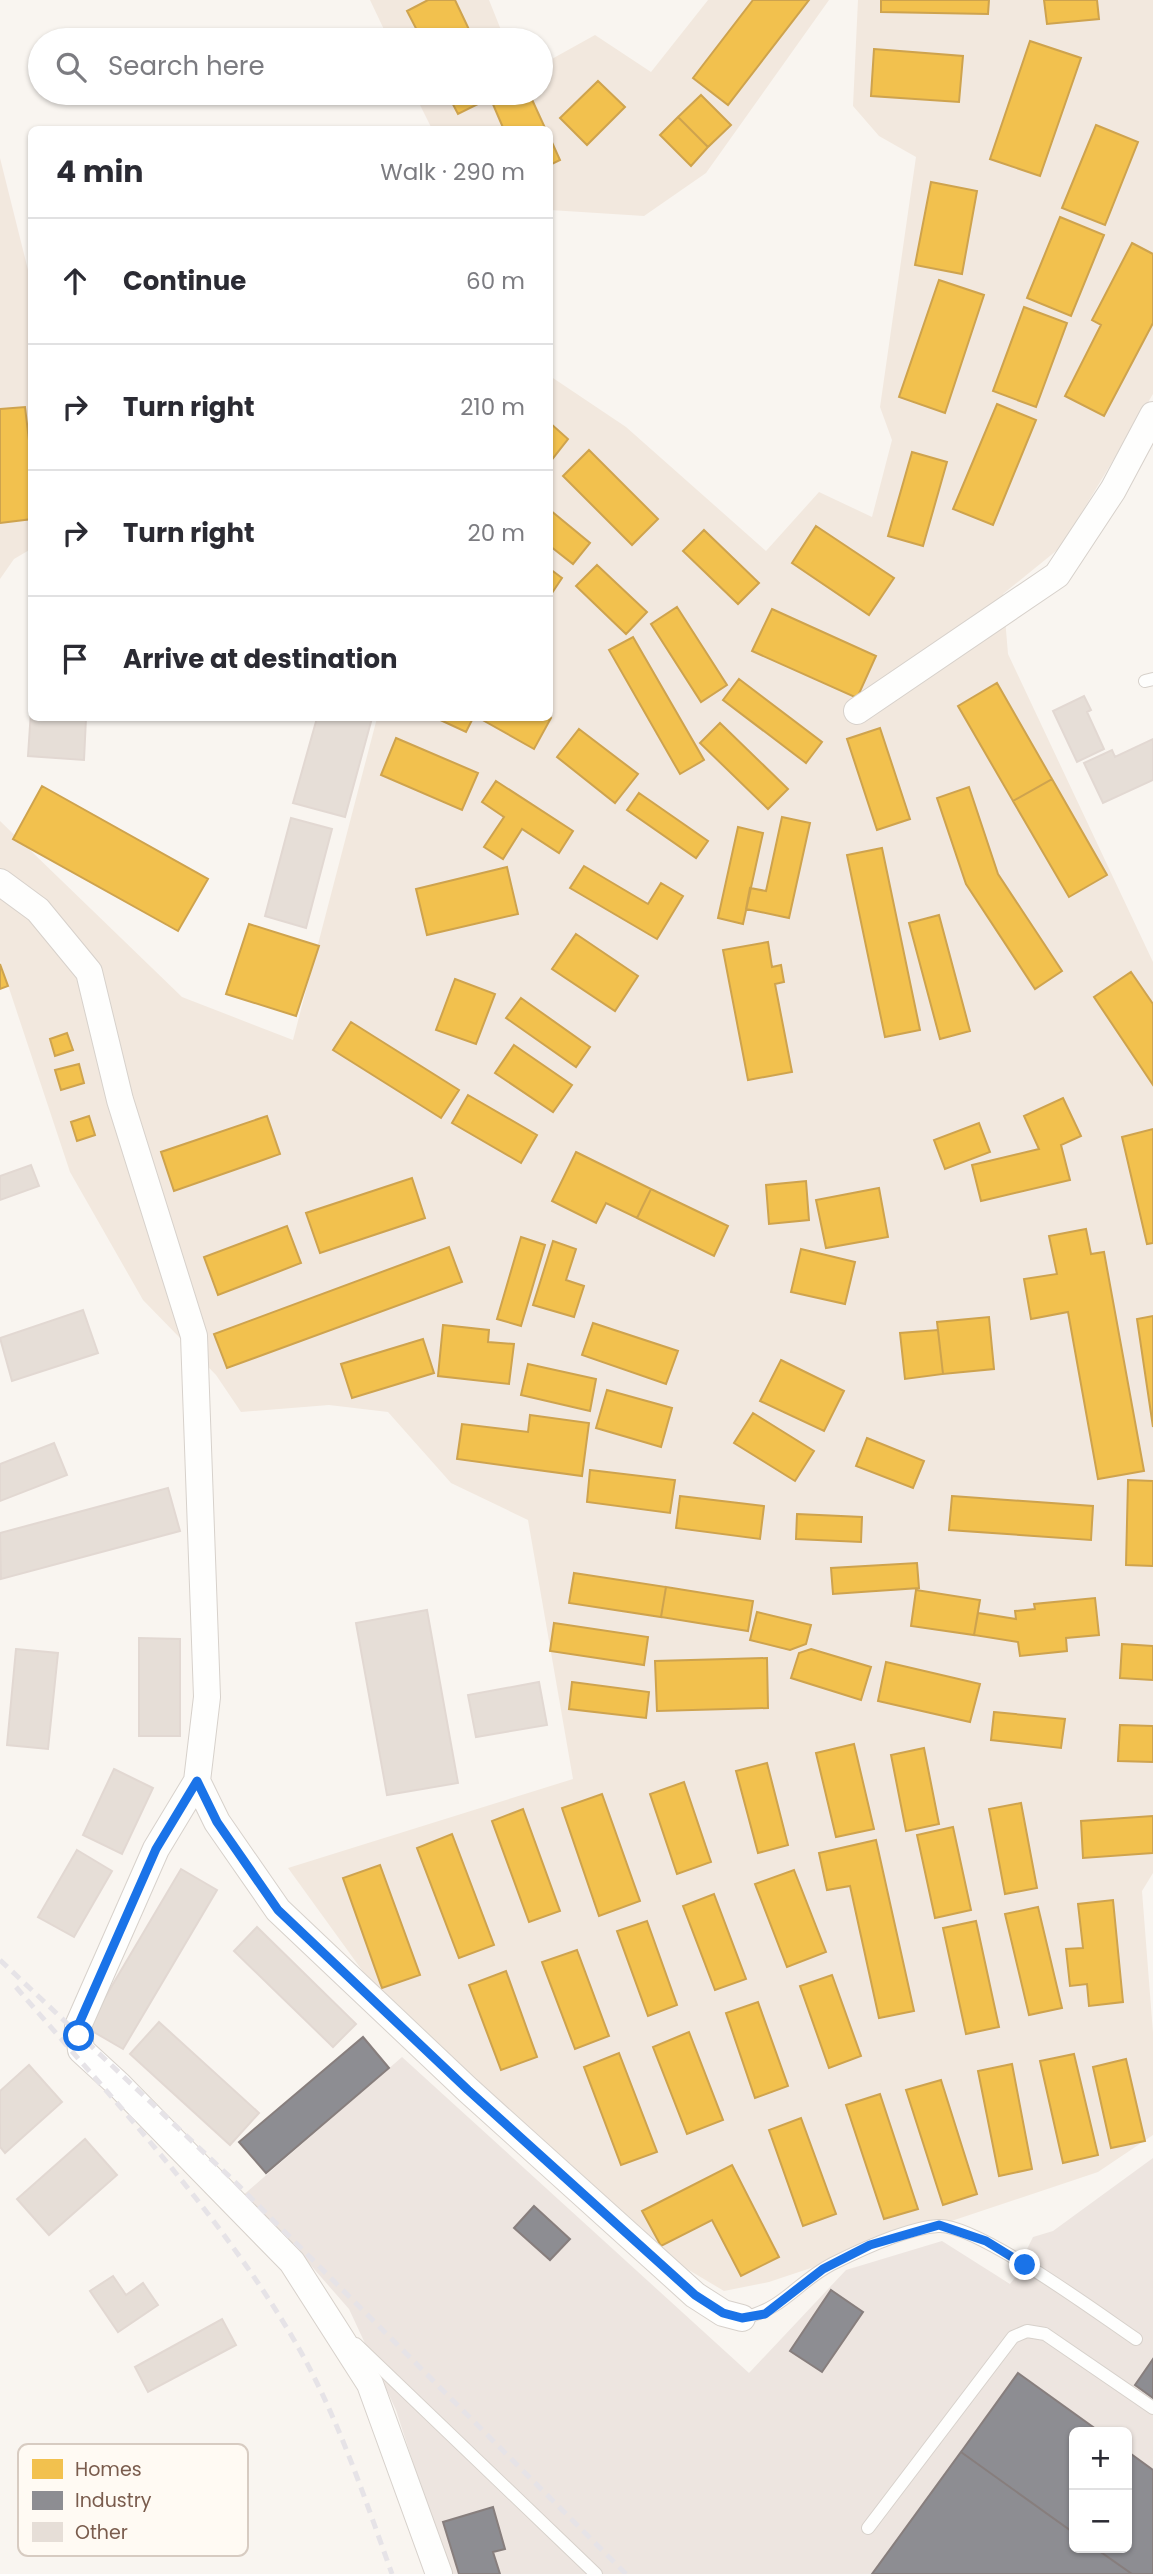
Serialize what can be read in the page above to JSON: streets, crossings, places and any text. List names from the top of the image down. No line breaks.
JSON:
{"legend":["Homes","Industry","Other"],"page":{"search":"Search here","heading":["4 min","Walk · 290 m"],"list":[["Continue","60 m"],["Turn right","210 m"],["Turn right","20 m"],"Arrive at destination"],"map_buttons":["+","−"]}}
